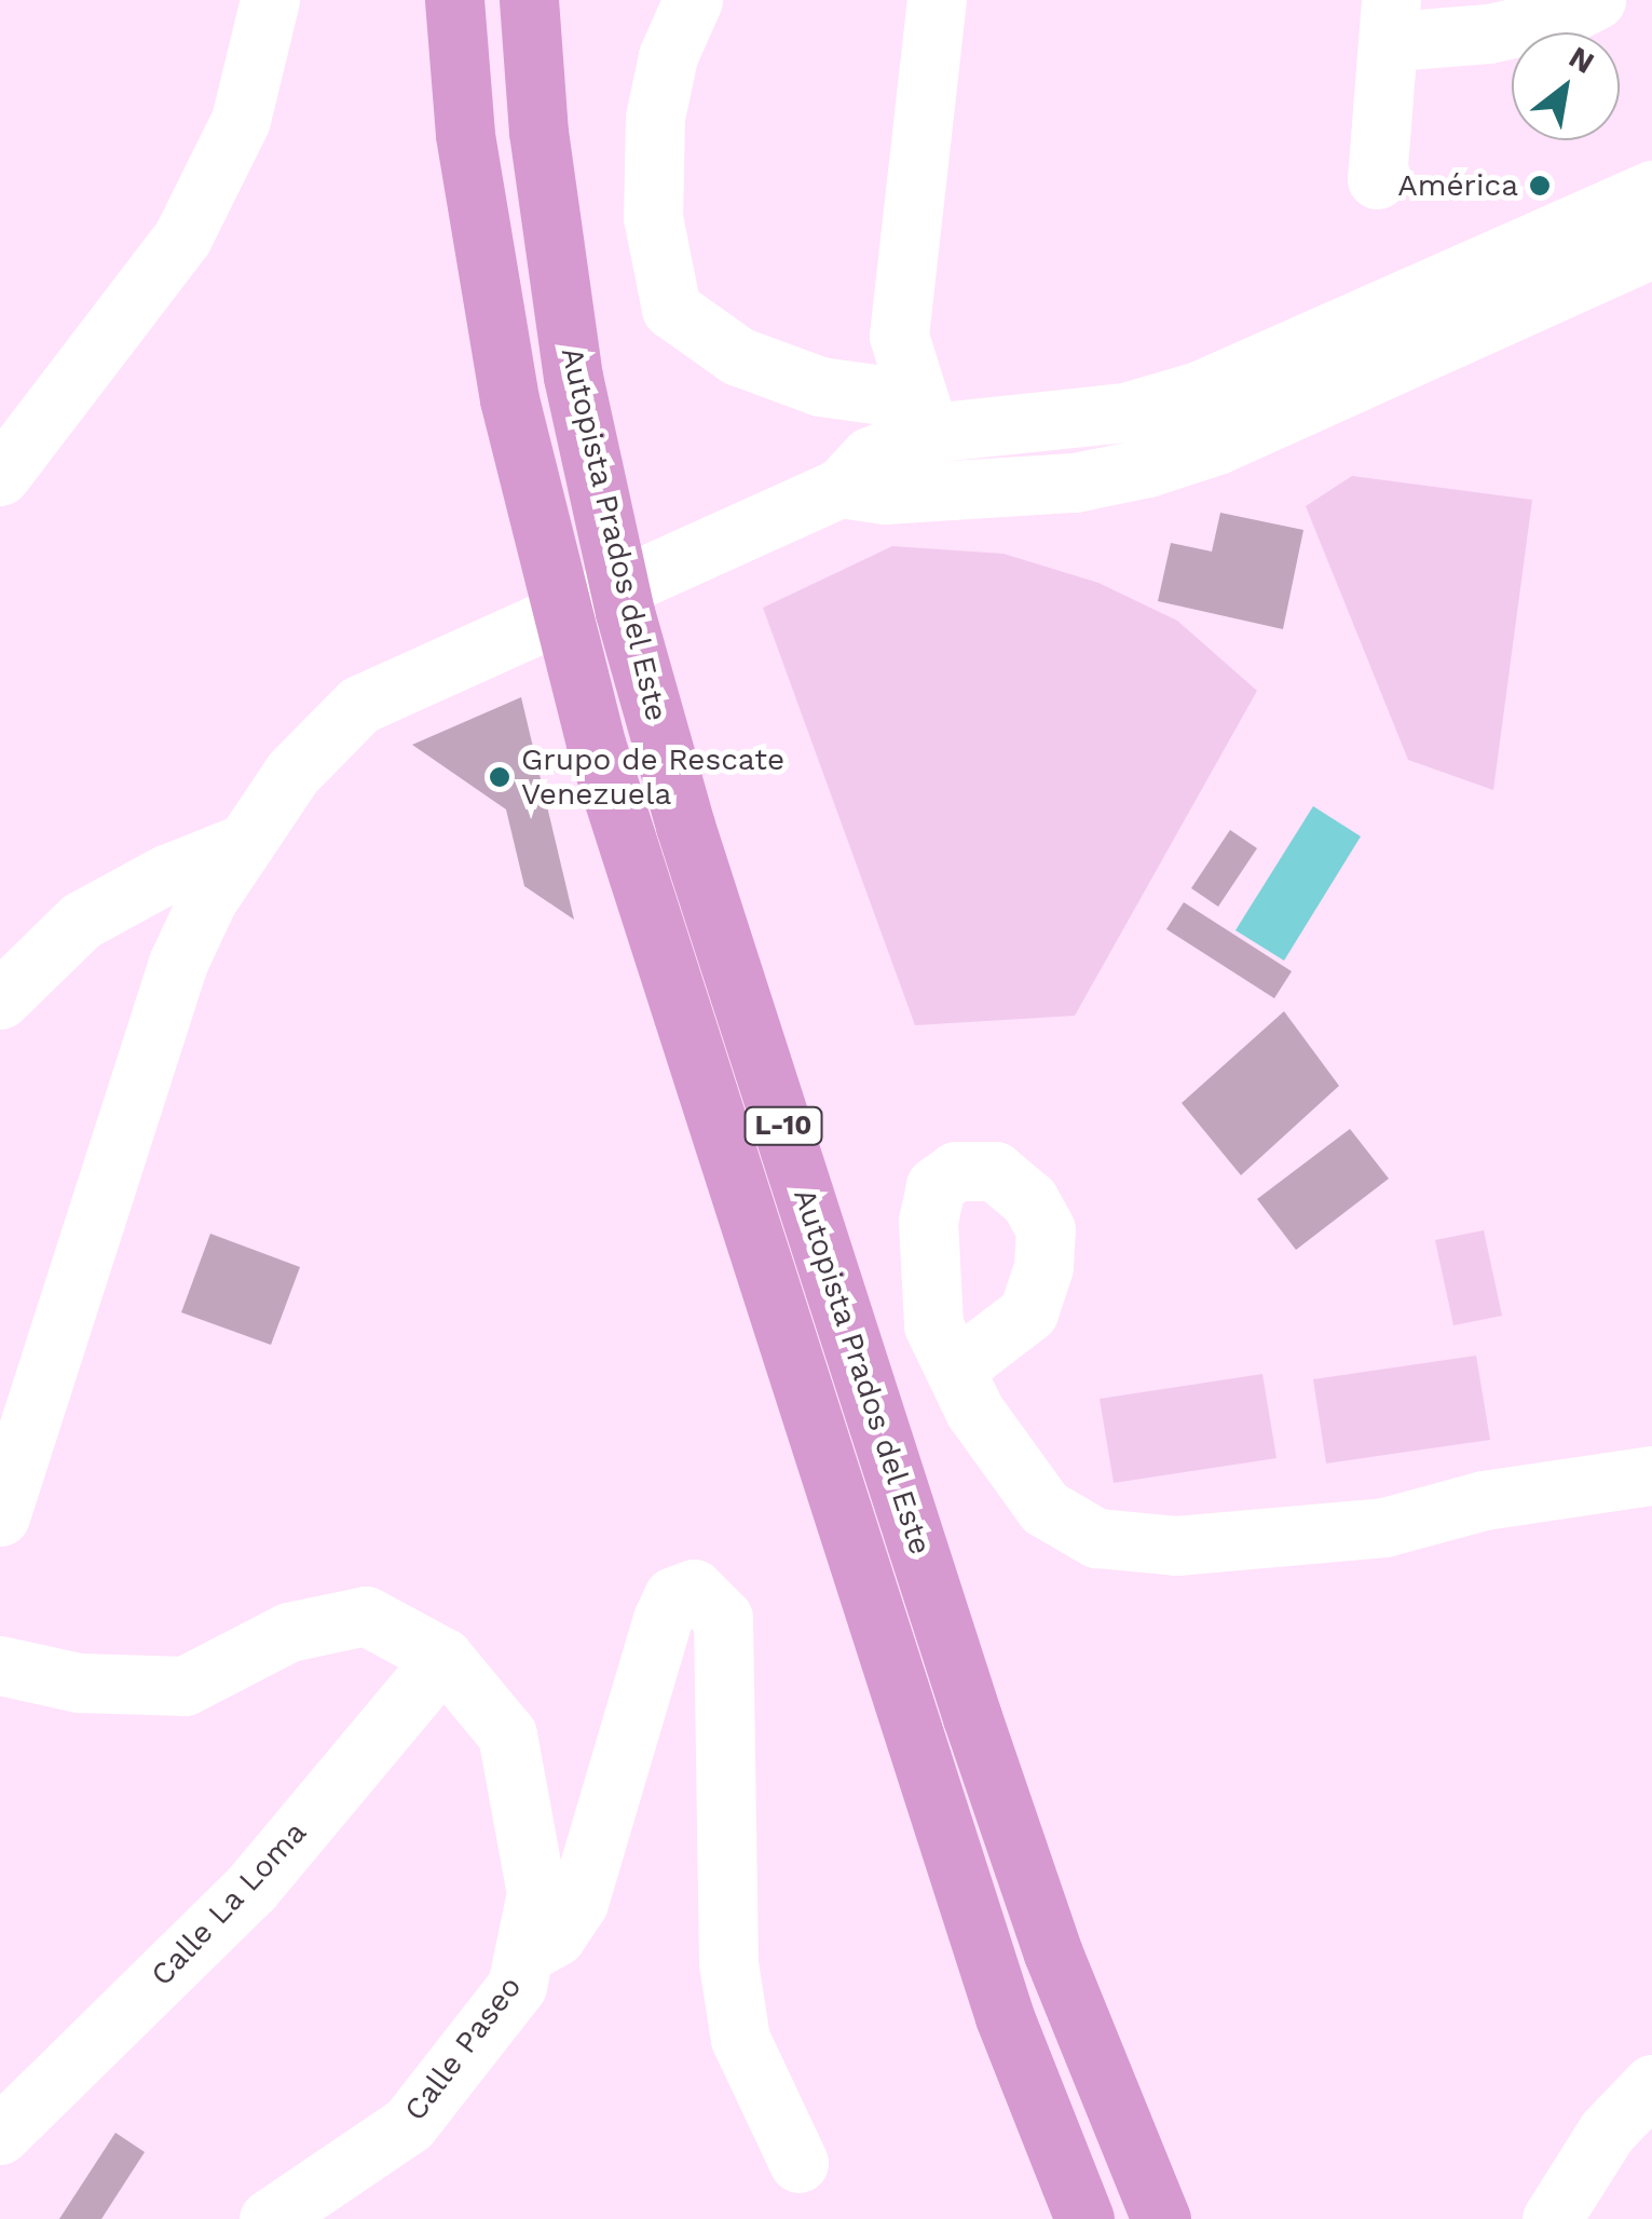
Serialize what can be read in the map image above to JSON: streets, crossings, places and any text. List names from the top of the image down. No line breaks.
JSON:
{"streets":{"highway":["Autopista Prados del Este","L-10"],"street":["Calle La Loma","Calle Paseo"]},"crossings":[["Calle La Loma","Calle Paseo"]],"places":["América","Grupo de Rescate Venezuela"],"north":"top right"}
